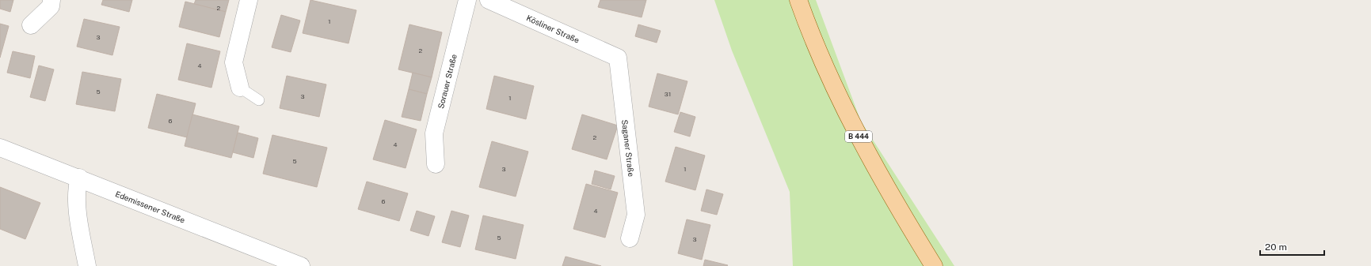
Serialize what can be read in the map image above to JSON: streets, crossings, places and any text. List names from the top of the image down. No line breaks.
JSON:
{"streets":{"main road":["B 444"],"street":["Kösliner Straße","Sorauer Straße","Saganer Straße","Edemissener Straße"]},"crossings":[["Kösliner Straße","Saganer Straße"]],"house_numbers":["2","1","3","2","4","5","31","3","1","6","2","4","5","3","1","6","4","5","3"],"scale_bar":"20 m"}
